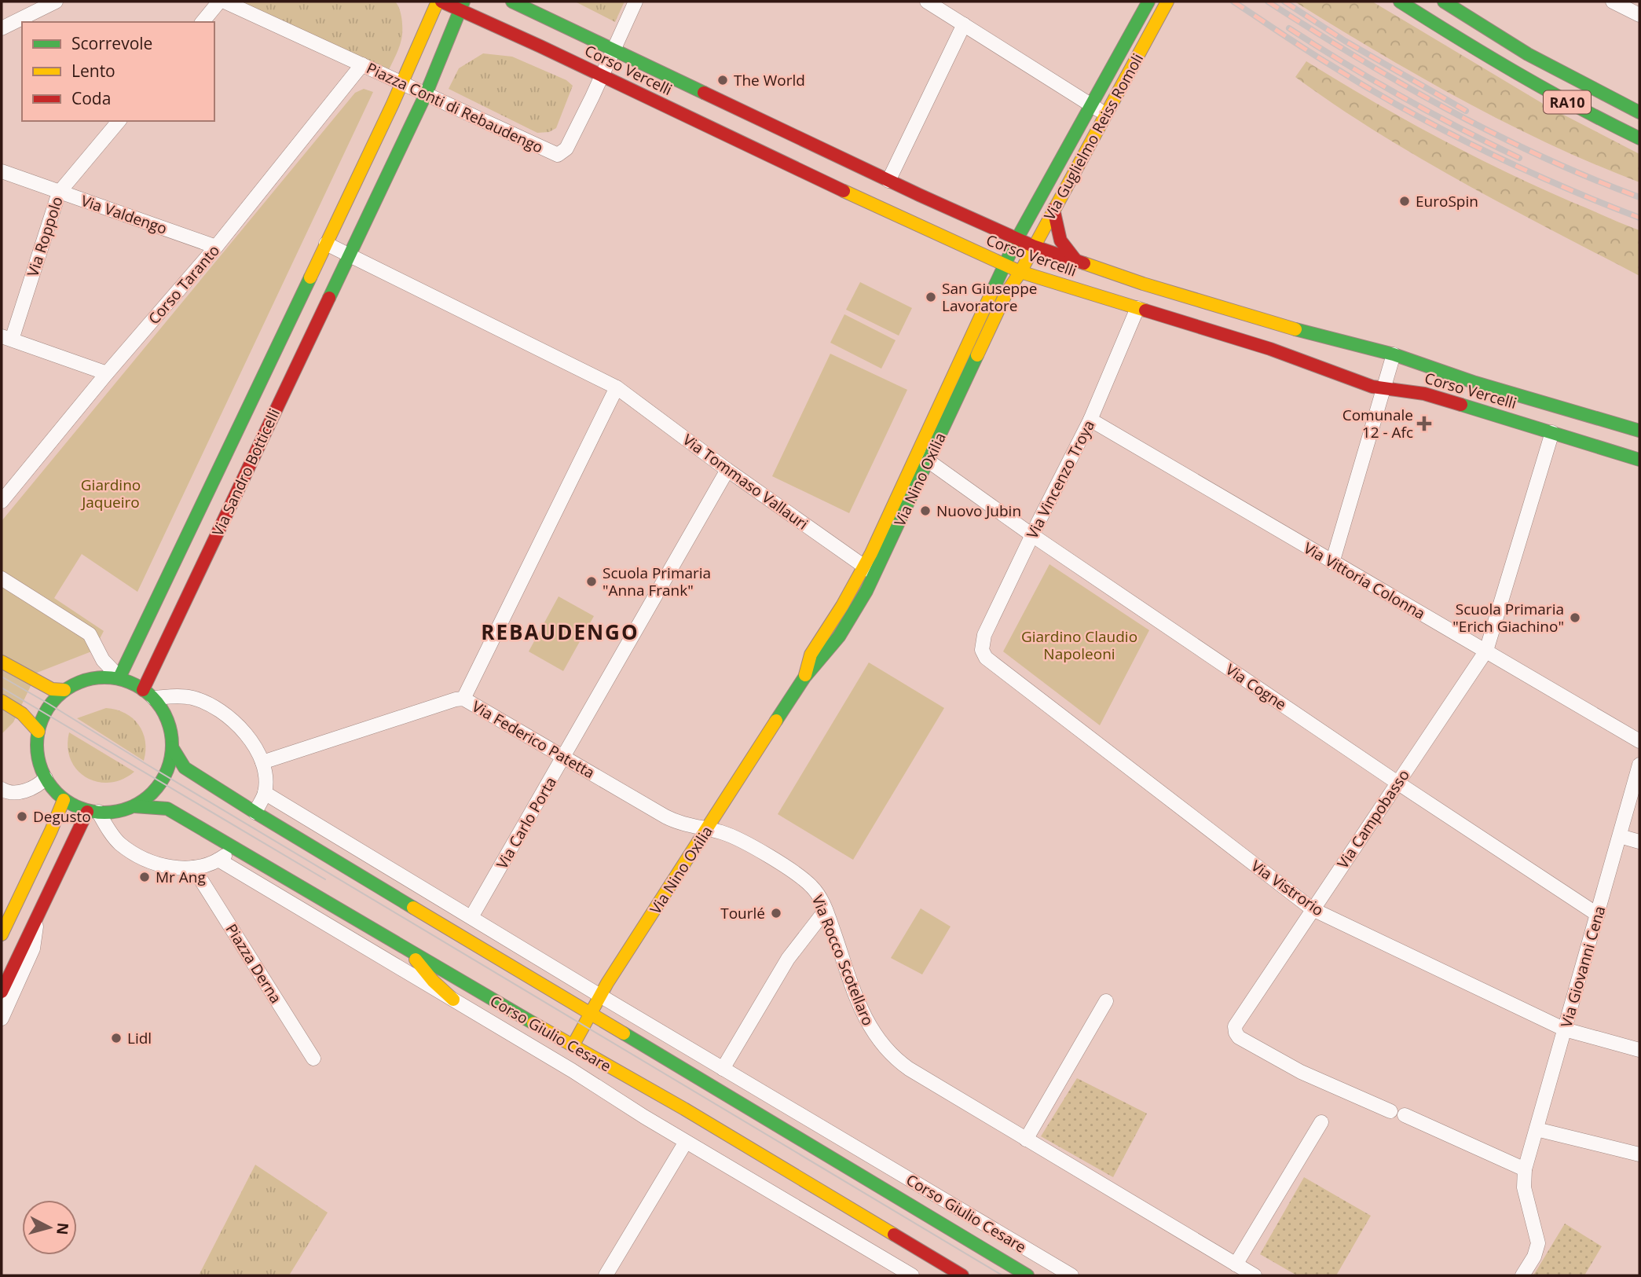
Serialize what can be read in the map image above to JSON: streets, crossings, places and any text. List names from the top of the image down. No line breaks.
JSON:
{"streets":{"main road":["Corso Vercelli","RA10","Via Guglielmo Reiss Romoli","Via Sandro Botticelli","Via Nino Oxilia","Corso Giulio Cesare"],"street":["Piazza Conti di Rebaudengo","Via Valdengo","Via Roppolo","Corso Taranto","Via Vincenzo Troya","Via Tommaso Vallauri","Via Vittoria Colonna","Via Cogne","Via Federico Patetta","Via Campobasso","Via Carlo Porta","Via Vistrorio","Via Rocco Scotellaro","Piazza Derna","Via Giovanni Cena"]},"crossings":[["Corso Vercelli","Piazza Conti di Rebaudengo"],["Corso Vercelli","Via Guglielmo Reiss Romoli"],["Corso Vercelli","Via Sandro Botticelli"],["Corso Vercelli","Via Nino Oxilia"],["Corso Vercelli","Via Vincenzo Troya"],["Corso Vercelli","Via Campobasso"],["Piazza Conti di Rebaudengo","Corso Taranto"],["Piazza Conti di Rebaudengo","Via Sandro Botticelli"],["Via Guglielmo Reiss Romoli","Via Nino Oxilia"],["Via Valdengo","Via Roppolo"],["Via Valdengo","Corso Taranto"],["Via Sandro Botticelli","Corso Giulio Cesare"],["Via Nino Oxilia","Via Tommaso Vallauri"],["Via Nino Oxilia","Via Cogne"],["Via Nino Oxilia","Via Federico Patetta"],["Via Nino Oxilia","Via Rocco Scotellaro"],["Via Nino Oxilia","Corso Giulio Cesare"],["Via Vincenzo Troya","Via Vittoria Colonna"],["Via Vincenzo Troya","Via Cogne"],["Via Vincenzo Troya","Via Vistrorio"],["Via Tommaso Vallauri","Via Federico Patetta"],["Via Tommaso Vallauri","Via Carlo Porta"],["Via Vittoria Colonna","Via Campobasso"],["Via Cogne","Via Campobasso"],["Via Cogne","Via Giovanni Cena"],["Via Federico Patetta","Via Carlo Porta"],["Via Federico Patetta","Via Rocco Scotellaro"],["Via Campobasso","Via Vistrorio"],["Via Carlo Porta","Corso Giulio Cesare"],["Via Vistrorio","Via Giovanni Cena"]],"districts":["REBAUDENGO"],"parks":["Giardino Jaqueiro","Giardino Claudio Napoleoni"],"places":{"other":["The World","EuroSpin","San Giuseppe Lavoratore","Nuovo Jubin","Scuola Primaria \"Anna Frank\"","Scuola Primaria \"Erich Giachino\"","Degusto","Mr Ang","Tourlé","Lidl"],"health":["Comunale 12 - Afc"]},"legend":["Scorrevole","Lento","Coda"],"north":"right"}
